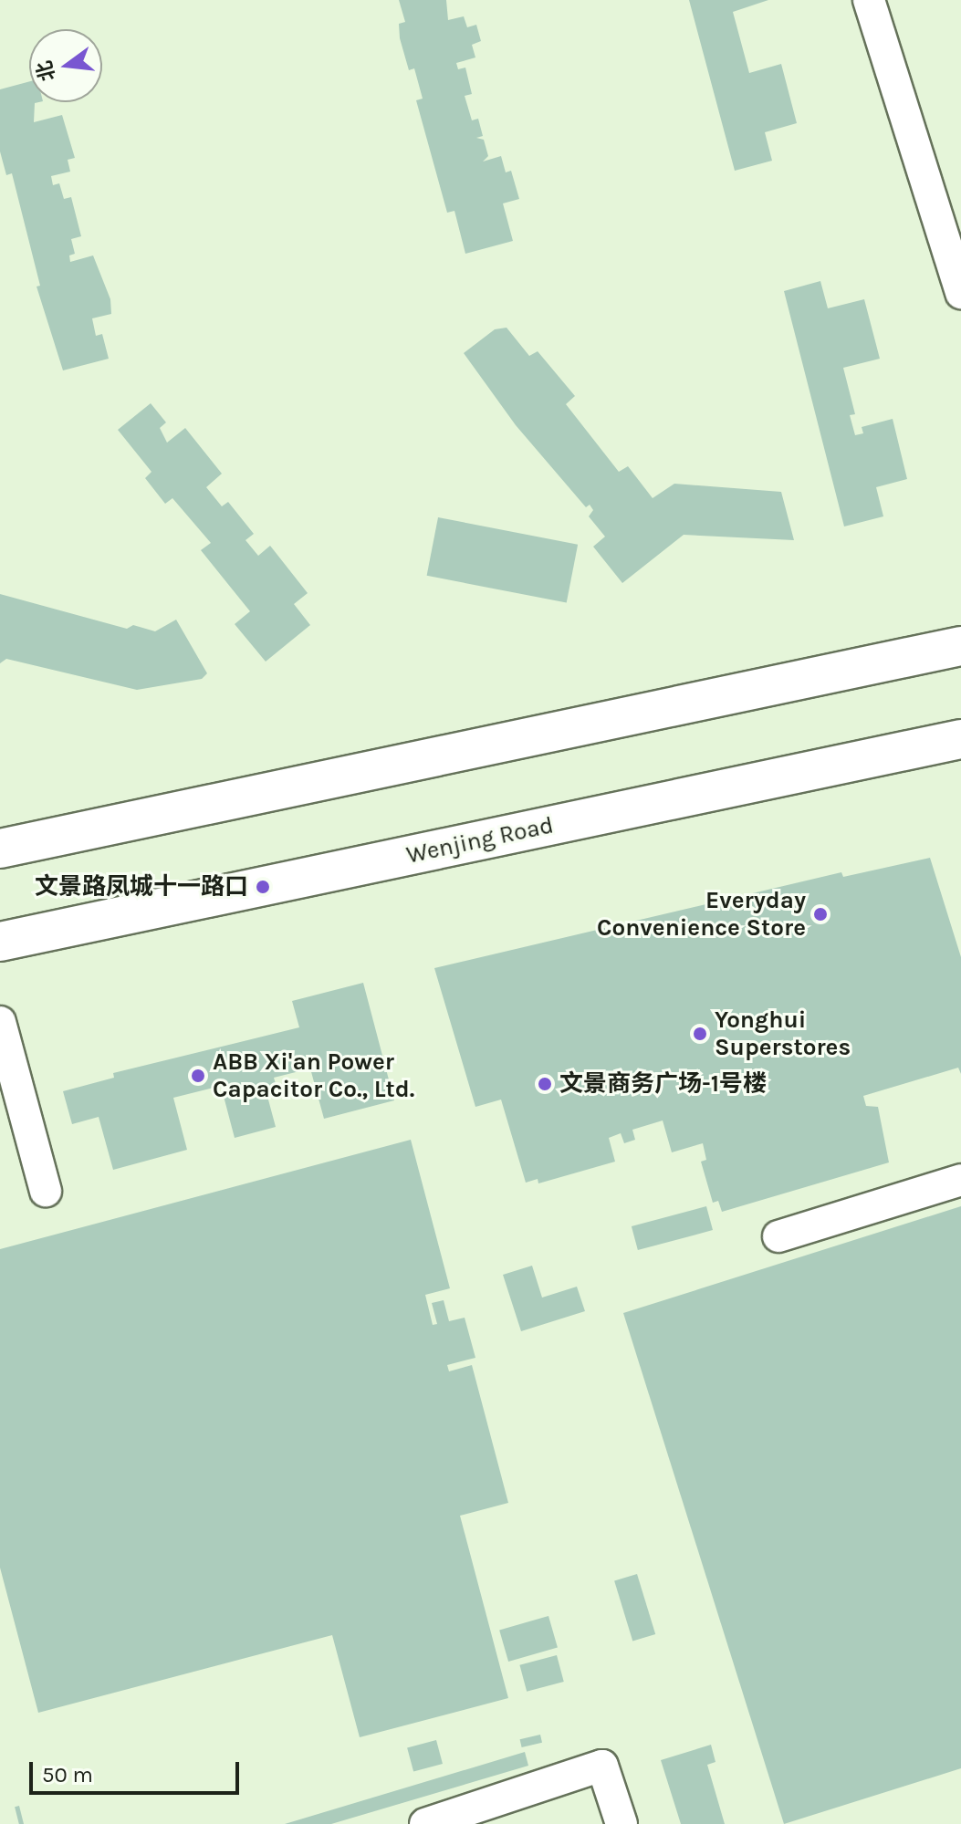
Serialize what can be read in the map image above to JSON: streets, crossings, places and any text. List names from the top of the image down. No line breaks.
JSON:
{"streets":{"main road":["Wenjing Road"]},"places":["文景路凤城十一路口","Everyday Convenience Store","Yonghui Superstores","ABB Xi'an Power Capacitor Co., Ltd.","文景商务广场-1号楼"],"scale_bar":"50 m","north":"left"}
